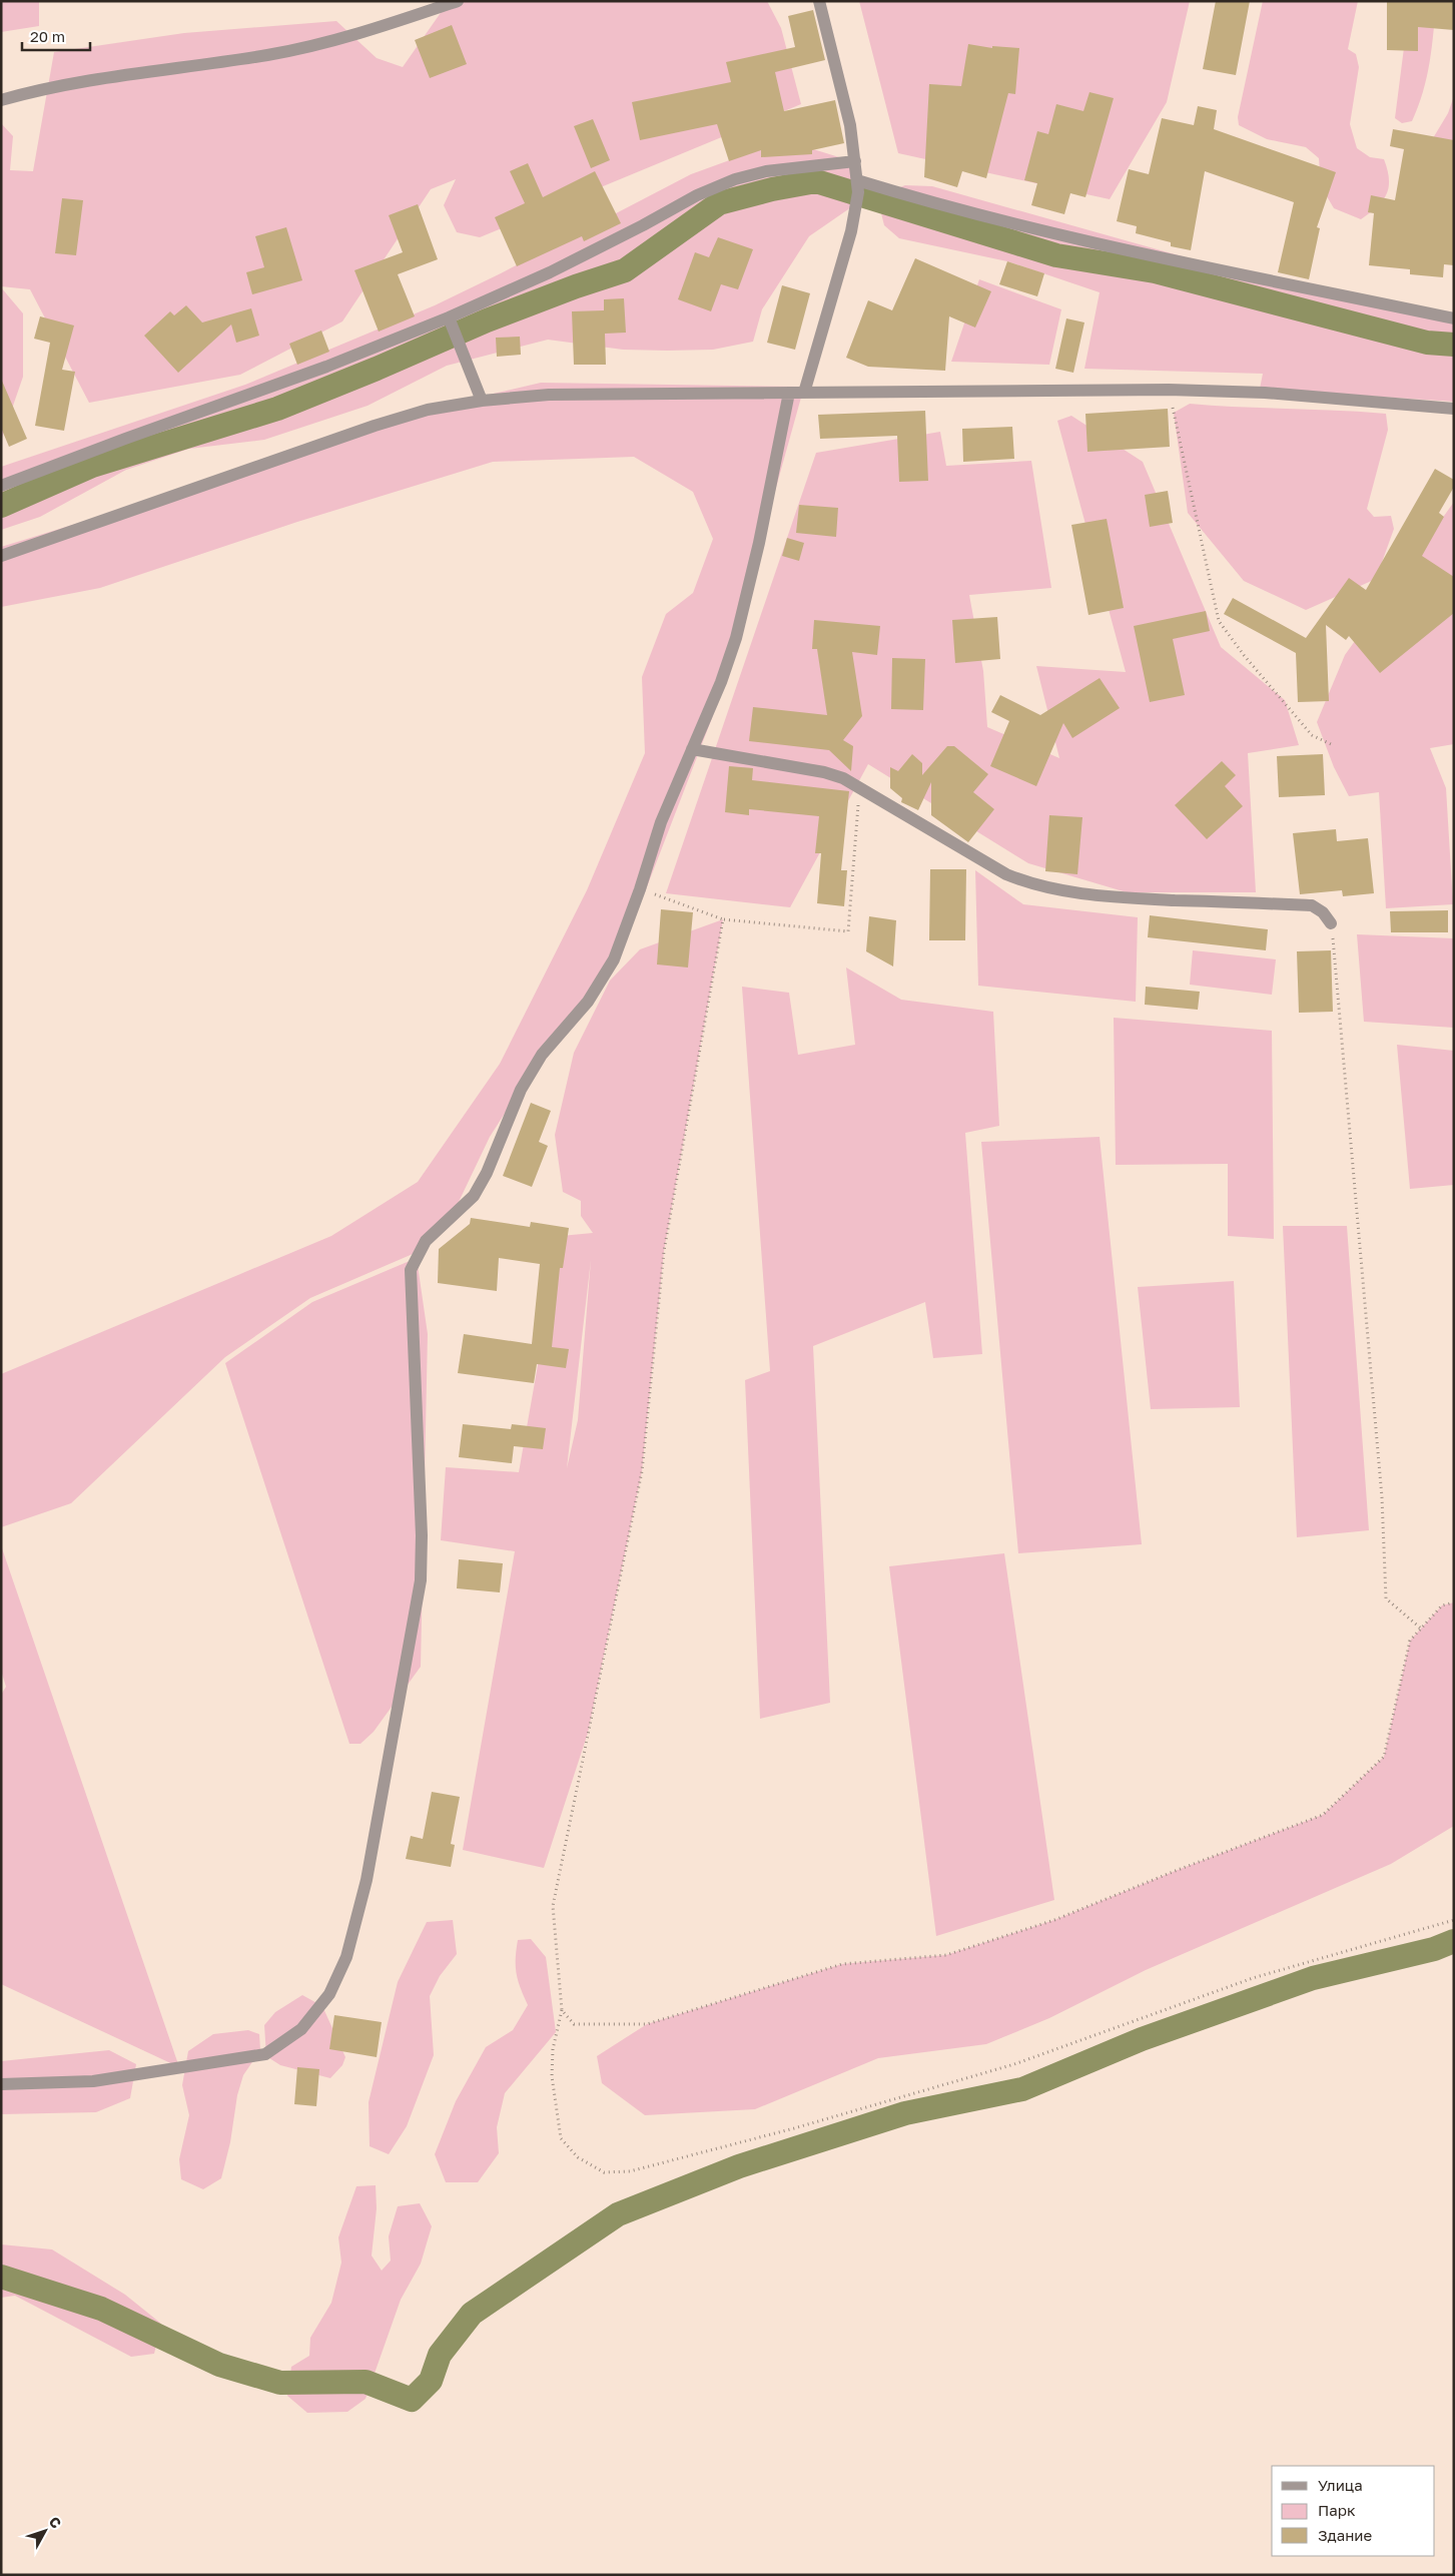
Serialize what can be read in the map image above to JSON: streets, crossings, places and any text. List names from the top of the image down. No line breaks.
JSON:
{"legend":["Улица","Парк","Здание"],"scale_bar":"20 m","north":"top right"}
